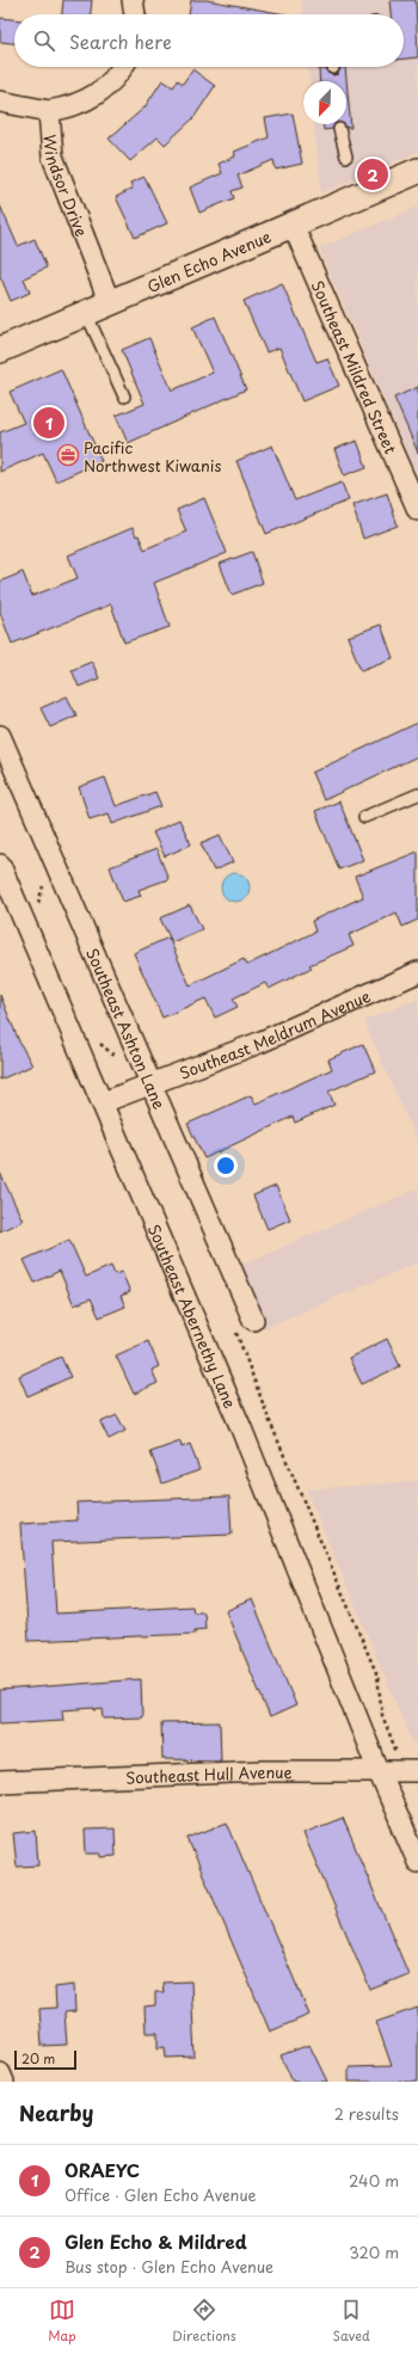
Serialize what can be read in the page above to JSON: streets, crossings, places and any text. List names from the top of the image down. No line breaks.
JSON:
{"streets":{"street":["Windsor Drive","Glen Echo Avenue","Southeast Mildred Street","Southeast Ashton Lane","Southeast Meldrum Avenue","Southeast Abernethy Lane","Southeast Hull Avenue"]},"crossings":[["Windsor Drive","Glen Echo Avenue"],["Glen Echo Avenue","Southeast Mildred Street"],["Southeast Ashton Lane","Southeast Meldrum Avenue"],["Southeast Meldrum Avenue","Southeast Abernethy Lane"],["Southeast Abernethy Lane","Southeast Hull Avenue"]],"places":{"office":["Pacific Northwest Kiwanis"]},"scale_bar":"20 m","north":"bottom left","page":{"search":"Search here","pins":["2","1"],"scale":"20 m","heading":["Nearby","2 results"],"list":[{"mark":"1","name":"ORAEYC","note":"Office · Glen Echo Avenue","value":"240 m"},{"mark":"2","name":"Glen Echo & Mildred","note":"Bus stop · Glen Echo Avenue","value":"320 m"}],"nav":["Map","Directions","Saved"]}}
